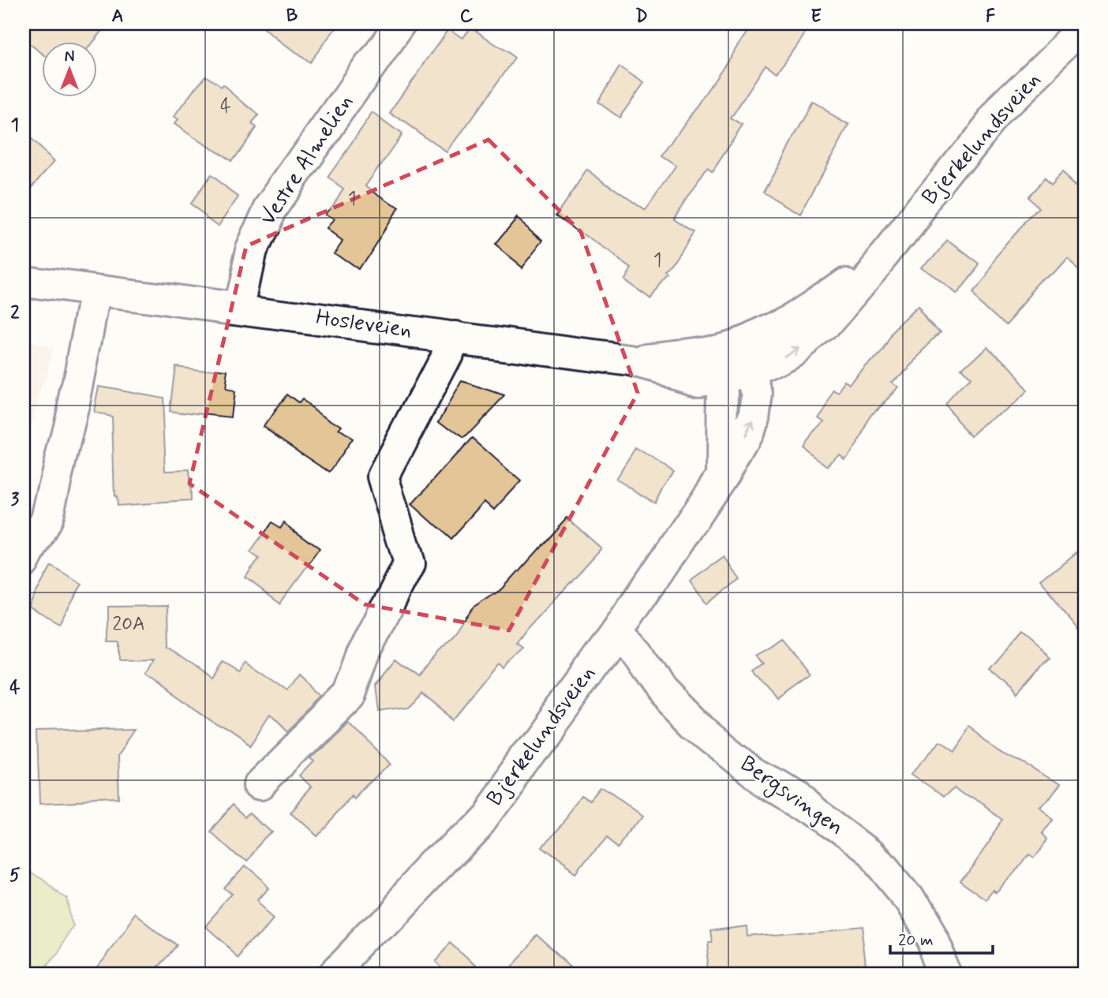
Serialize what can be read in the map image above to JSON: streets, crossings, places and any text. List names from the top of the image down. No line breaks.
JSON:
{"streets":{"street":["Bjerkelundsveien","Vestre Almelien","Hosleveien","Bergsvingen"]},"crossings":[["Bjerkelundsveien","Hosleveien"],["Bjerkelundsveien","Bergsvingen"],["Vestre Almelien","Hosleveien"]],"house_numbers":["4","1","1","20A"],"scale_bar":"20 m","north":"top","grid":{"columns":["A","B","C","D","E","F"],"rows":["1","2","3","4","5"]}}
